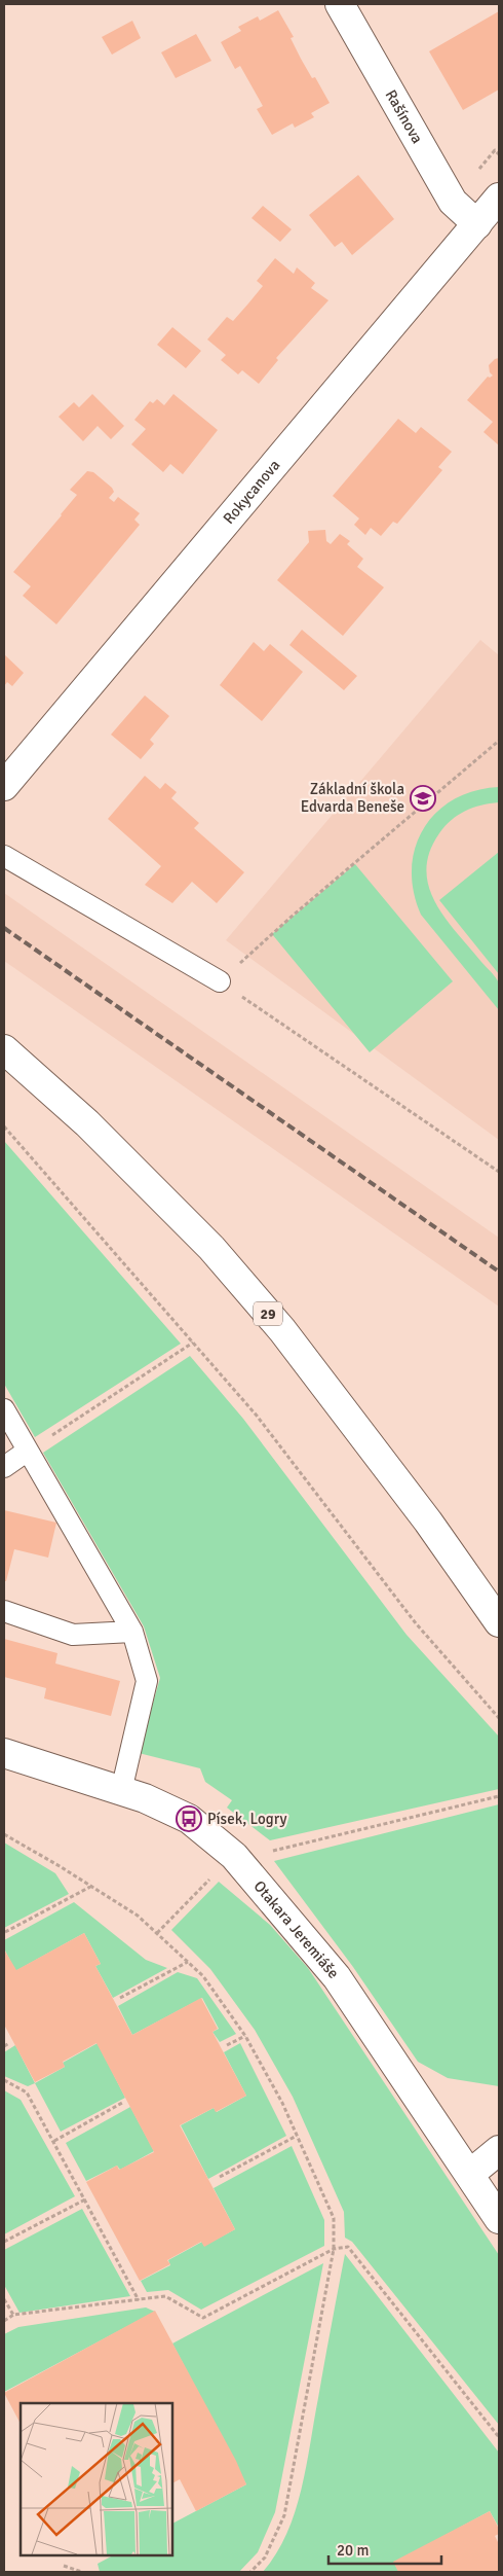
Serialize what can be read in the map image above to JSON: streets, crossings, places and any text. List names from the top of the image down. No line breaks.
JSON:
{"streets":{"street":["Rašínova","Rokycanova","29","Otakara Jeremiáše"]},"crossings":[["Rašínova","Rokycanova"]],"places":{"school or university":["Základní škola Edvarda Beneše"],"bus stop":["Písek, Logry"]},"scale_bar":"20 m"}
